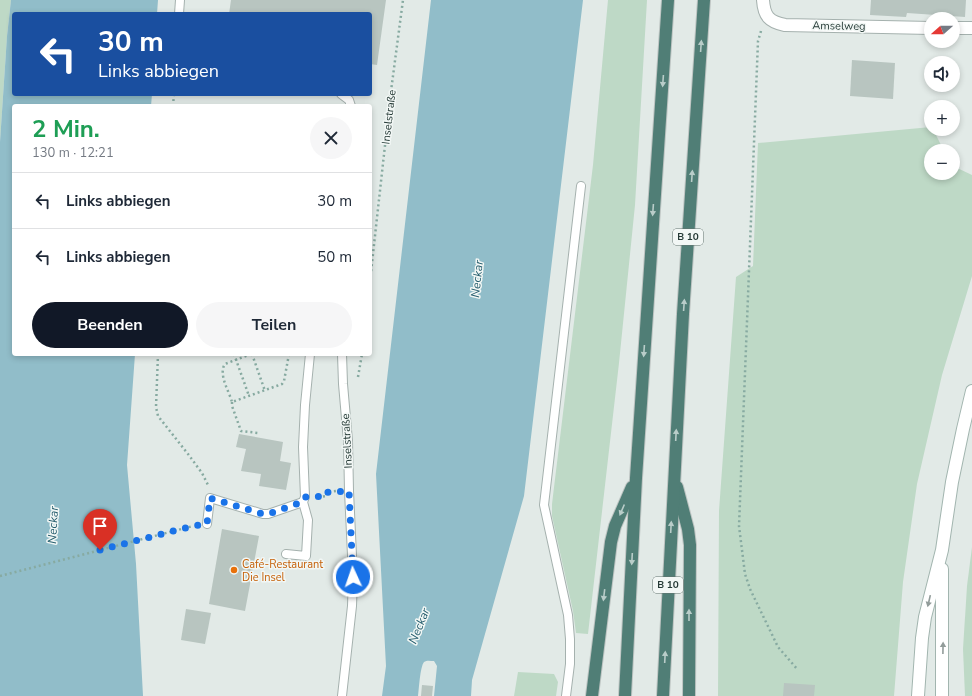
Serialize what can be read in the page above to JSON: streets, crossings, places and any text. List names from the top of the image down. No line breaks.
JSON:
{"streets":{"highway":["B 10"],"main road":["Amselweg"],"lane":["Inselstraße"]},"water":["Neckar"],"places":["Café-Restaurant Die Insel"],"north":"left","page":{"map_buttons":["+","−"],"turn":["30 m","Links abbiegen"],"heading":["2 Min.","130 m · 12:21"],"list":[{"name":"Links abbiegen","value":"30 m"},{"name":"Links abbiegen","value":"50 m"}],"buttons":["Beenden","Teilen"]}}
